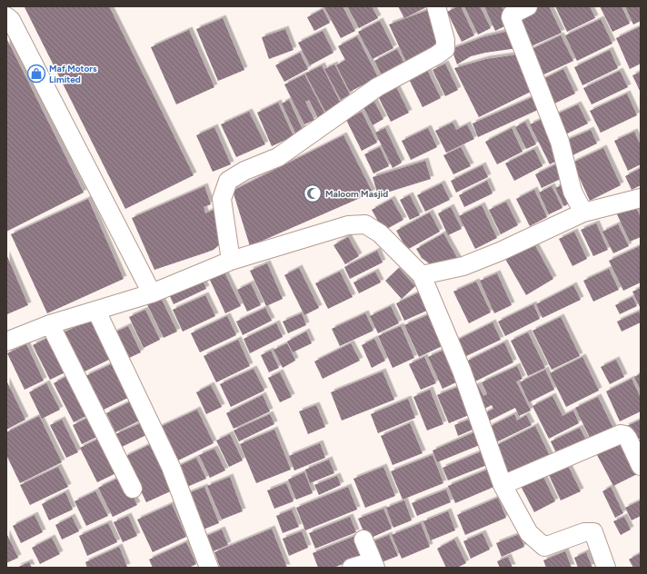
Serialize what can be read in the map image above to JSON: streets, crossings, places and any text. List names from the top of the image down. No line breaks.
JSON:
{"places":{"shop":["Maf Motors Limited"],"mosque":["Maloom Masjid"]}}
